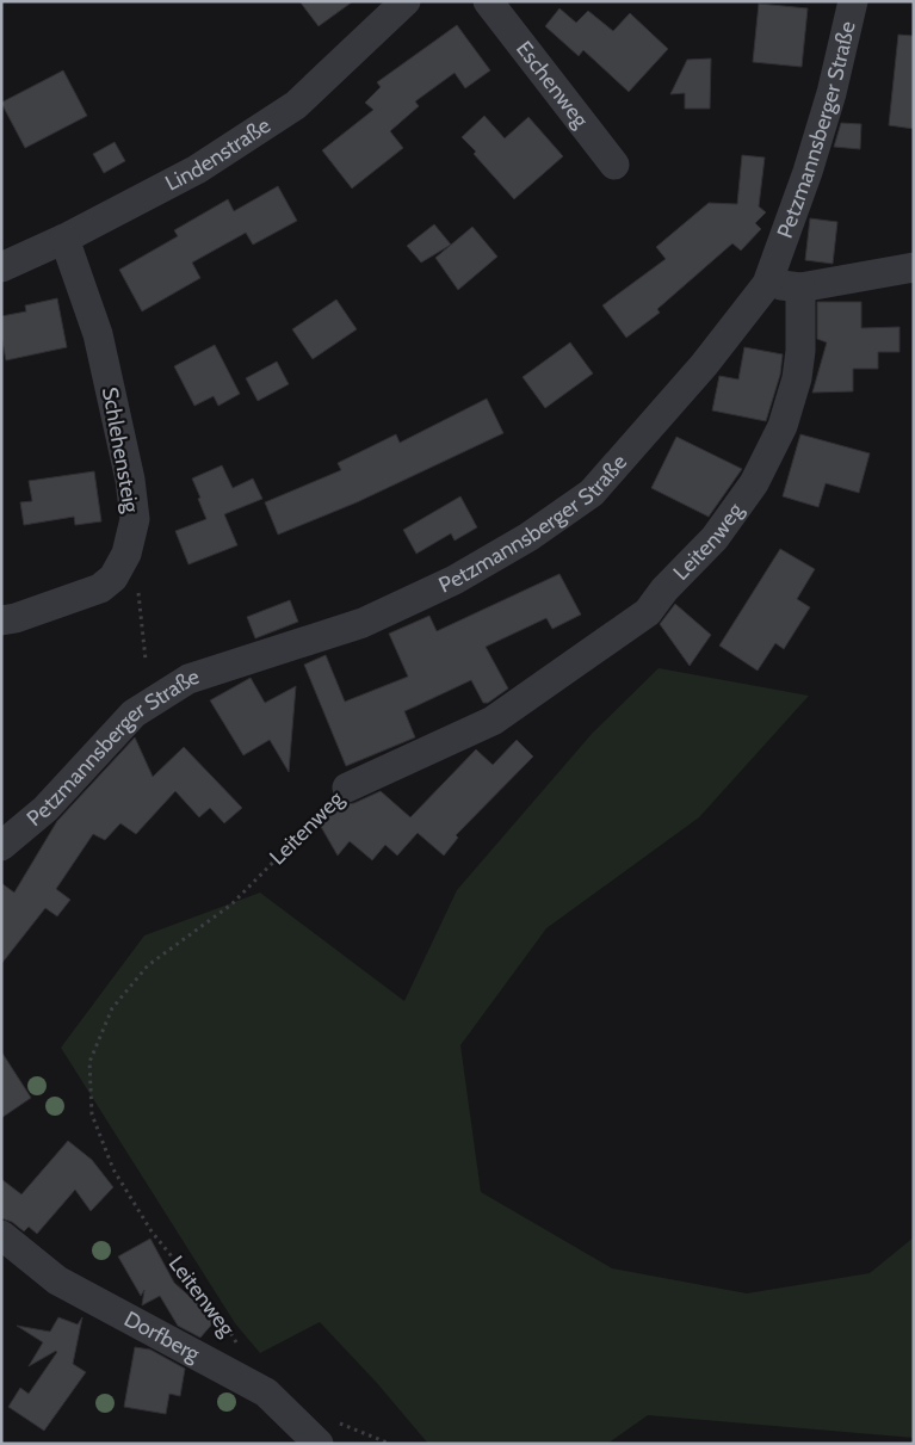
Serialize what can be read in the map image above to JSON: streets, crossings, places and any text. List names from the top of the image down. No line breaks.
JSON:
{"streets":{"street":["Eschenweg","Petzmannsberger Straße","Lindenstraße","Schlehensteig","Leitenweg","Dorfberg"]},"crossings":[["Lindenstraße","Schlehensteig"]]}
